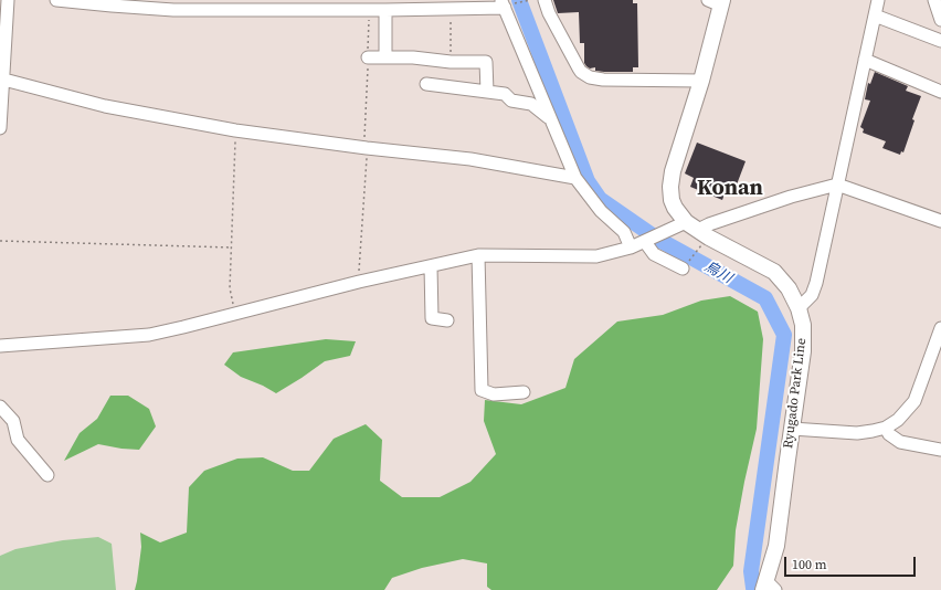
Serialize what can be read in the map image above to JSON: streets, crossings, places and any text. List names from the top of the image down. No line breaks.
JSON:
{"streets":{"main road":["Ryugado Park Line"]},"districts":["Konan"],"water":["烏川"],"scale_bar":"100 m"}
